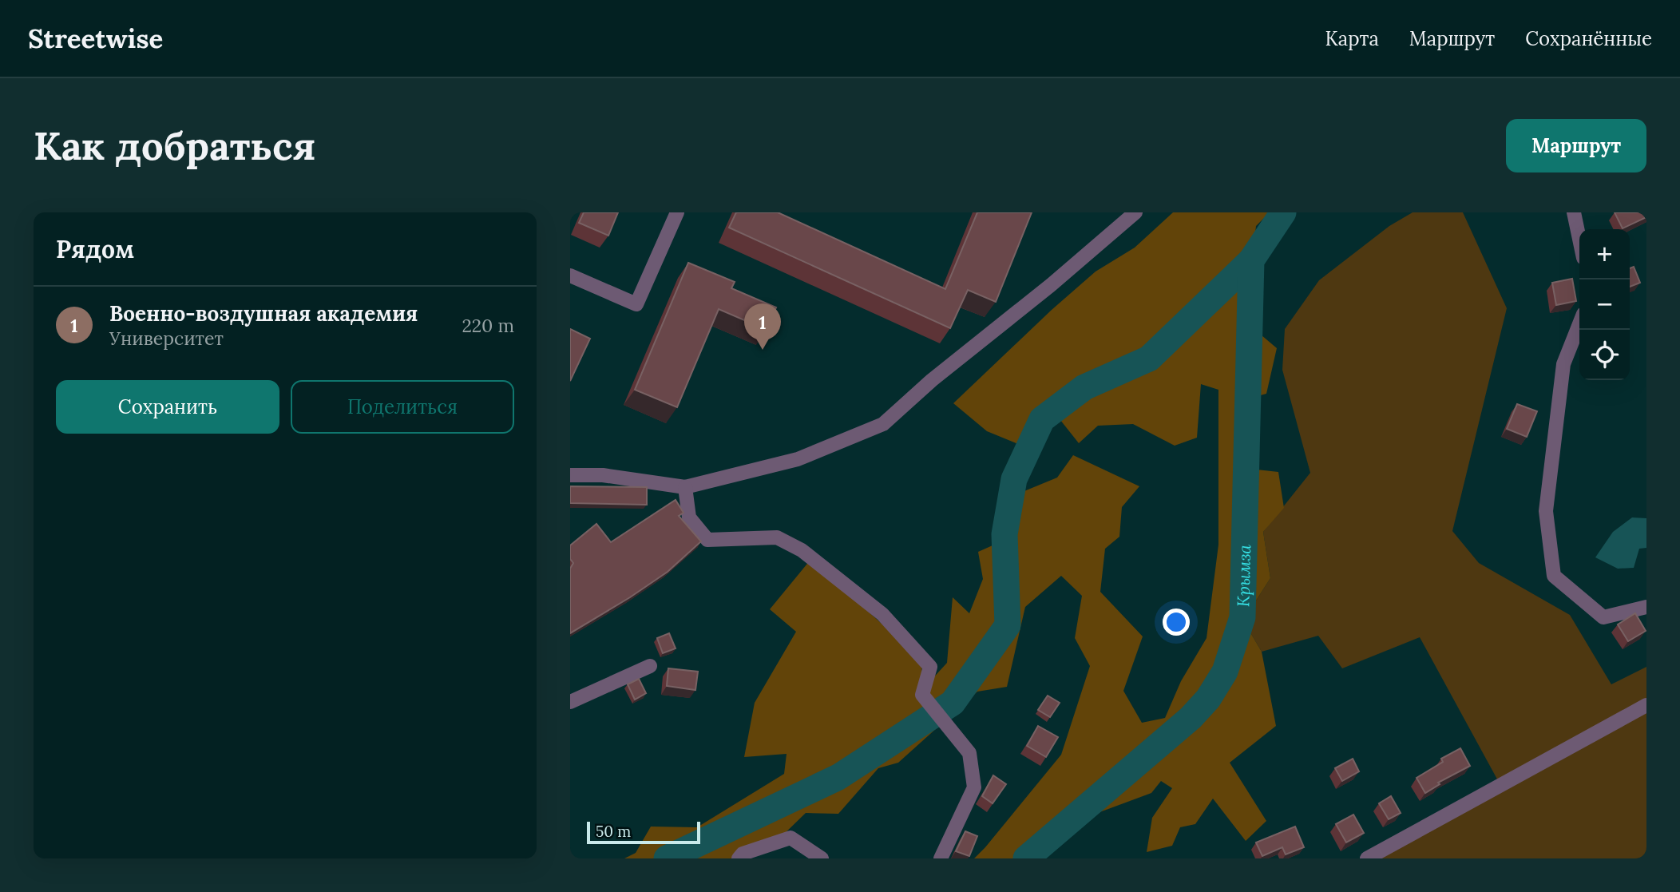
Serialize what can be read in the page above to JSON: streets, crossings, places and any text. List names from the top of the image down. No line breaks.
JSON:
{"water":["Крымза"],"scale_bar":"50 m","page":{"header":"Streetwise","nav":["Карта","Маршрут","Сохранённые"],"buttons":["Маршрут",["Сохранить","Поделиться"]],"title":"Как добраться","heading":"Рядом","map_buttons":["+","−"],"list":[{"mark":"1","name":"Военно-воздушная академия","note":"Университет","value":"220 m"}],"pins":"1","scale":"50 m"}}
